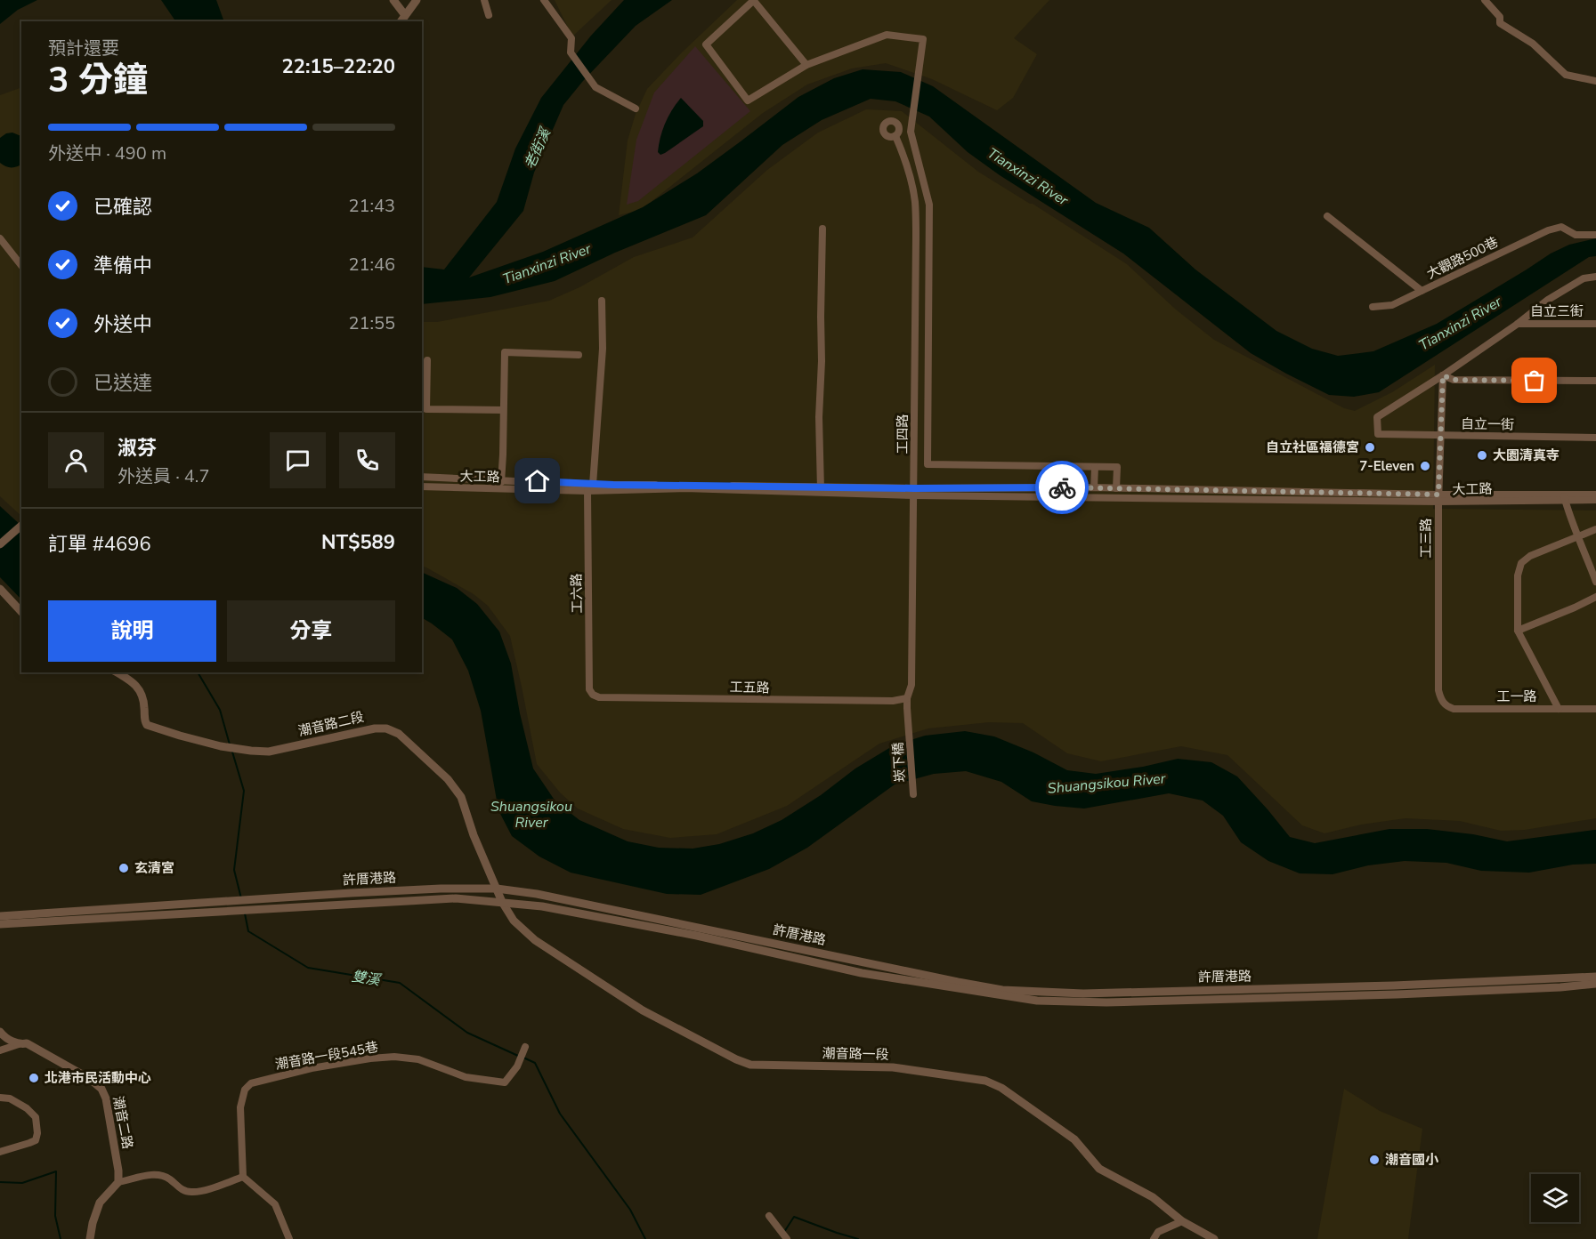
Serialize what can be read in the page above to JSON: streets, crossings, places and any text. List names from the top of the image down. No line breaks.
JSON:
{"streets":{"street":["大觀路500巷","自立三街","自立一街","工四路","大工路","工三路","工六路","工五路","工一路","潮音路二段","崁下橋","許厝港路","潮音路一段","潮音路一段545巷","潮音二路"]},"crossings":[["自立一街","工三路"],["工四路","大工路"],["工四路","工五路"],["工四路","崁下橋"],["大工路","工三路"],["大工路","工六路"],["工三路","工一路"],["工六路","工五路"],["潮音路二段","許厝港路"],["潮音路二段","潮音路一段"],["許厝港路","潮音路一段"]],"water":["老街溪","Tianxinzi River","Shuangsikou River","雙溪"],"places":["自立社區福德宮","大園清真寺","7-Eleven","玄清宮","北港市民活動中心","潮音國小"],"page":{"heading":["3 分鐘","預計還要","22:15–22:20"],"panel":["淑芬","外送員 · 4.7","訂單 #4696","NT$589"],"bar":"外送中 · 490 m","list":[["已確認","21:43"],["準備中","21:46"],["外送中","21:55"],"已送達"],"buttons":["說明","分享"]}}
